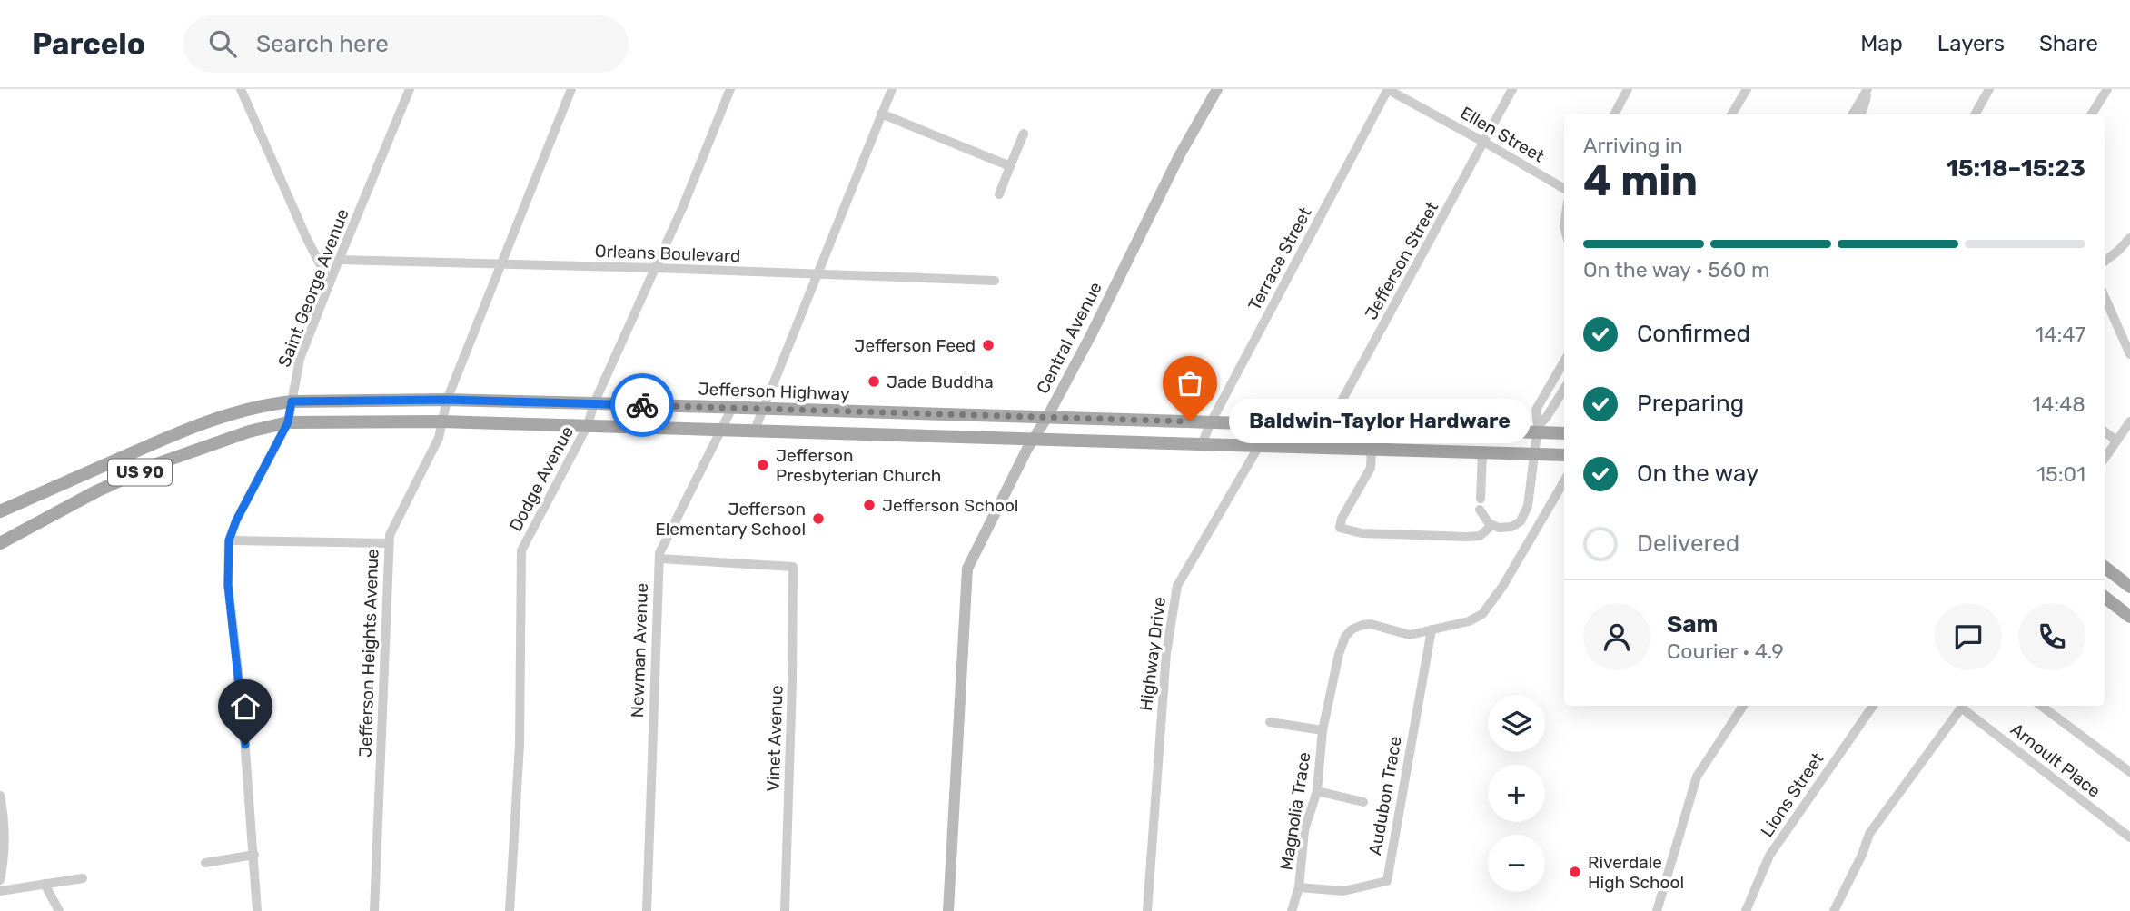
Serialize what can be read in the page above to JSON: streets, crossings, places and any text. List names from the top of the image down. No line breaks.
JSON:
{"streets":{"main road":["Central Avenue","Jefferson Highway","US 90"],"street":["Ellen Street","Orleans Boulevard","Terrace Street","Jefferson Street","Saint George Avenue","Dodge Avenue","Newman Avenue","Jefferson Heights Avenue","Highway Drive","Vinet Avenue","Arnoult Place","Lions Street","Audubon Trace","Magnolia Trace"]},"crossings":[["Ellen Street","Terrace Street"],["Ellen Street","Jefferson Street"],["Orleans Boulevard","Saint George Avenue"],["Orleans Boulevard","Dodge Avenue"],["Orleans Boulevard","Jefferson Heights Avenue"],["Terrace Street","Jefferson Highway"],["Terrace Street","US 90"],["Jefferson Street","Jefferson Highway"],["Jefferson Street","US 90"],["Saint George Avenue","Jefferson Highway"],["Saint George Avenue","US 90"],["Central Avenue","Jefferson Highway"],["Central Avenue","US 90"],["Jefferson Highway","Dodge Avenue"],["Jefferson Highway","Newman Avenue"],["Jefferson Highway","Jefferson Heights Avenue"],["Jefferson Highway","Highway Drive"],["US 90","Dodge Avenue"],["US 90","Newman Avenue"],["US 90","Jefferson Heights Avenue"],["US 90","Highway Drive"],["Newman Avenue","Vinet Avenue"],["Audubon Trace","Magnolia Trace"]],"places":["Jefferson Feed","Jade Buddha","Baldwin-Taylor Hardware","Jefferson Presbyterian Church","Jefferson School","Jefferson Elementary School","Riverdale High School"],"page":{"header":"Parcelo","search":"Search here","nav":["Map","Layers","Share"],"heading":["4 min","Arriving in","15:18–15:23"],"panel":["Sam","Courier · 4.9"],"bar":"On the way · 560 m","list":[["Confirmed","14:47"],["Preparing","14:48"],["On the way","15:01"],"Delivered"],"bubble":"Baldwin-Taylor Hardware","map_buttons":["+","−"]}}
